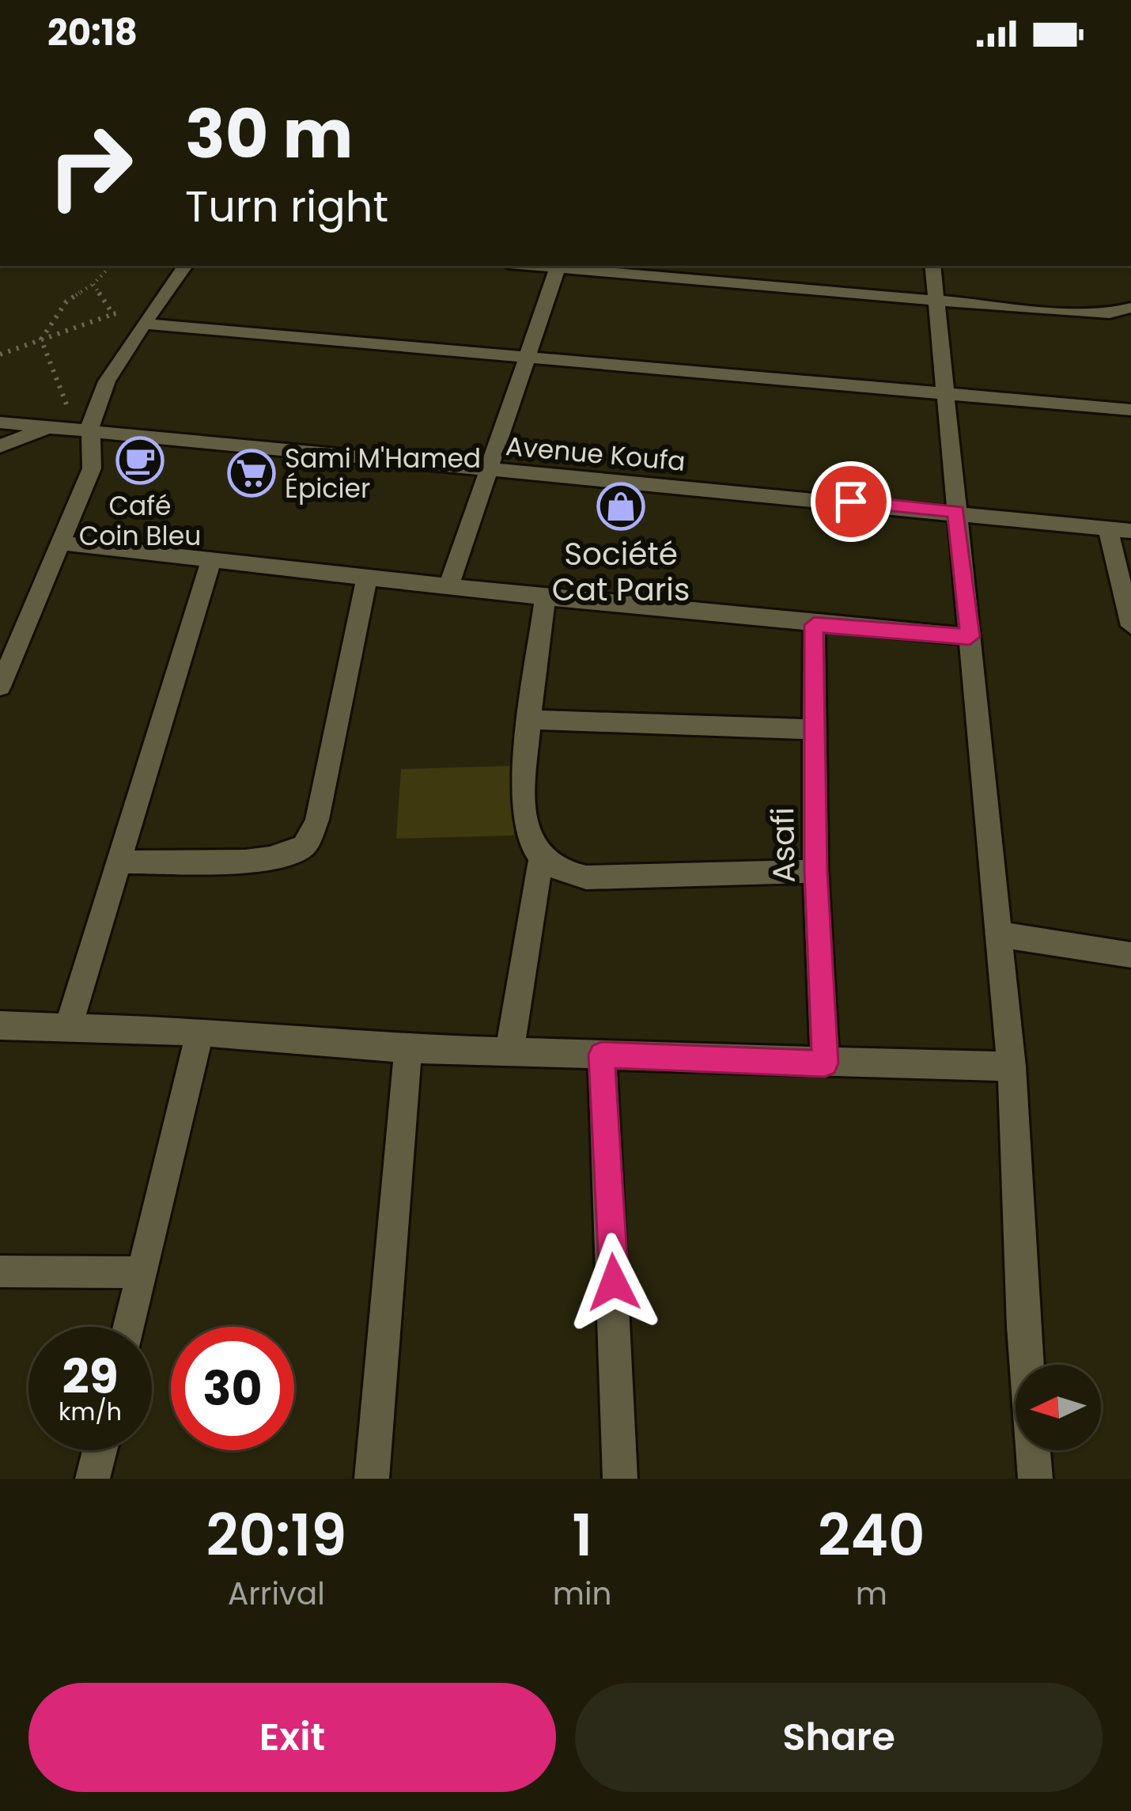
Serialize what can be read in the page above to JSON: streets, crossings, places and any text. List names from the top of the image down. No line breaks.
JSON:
{"streets":{"street":["Avenue Koufa","Asafi"]},"places":{"cafe":["Café Coin Bleu"],"supermarket":["Sami M'Hamed Épicier"],"shop":["Société Cat Paris"]},"north":"left","page":{"status":"20:18","turn":["30 m","Turn right"],"speed":"29 km/h","limit":"30","eta":["20:19","Arrival","1","min","240","m"],"buttons":["Exit","Share"]}}
